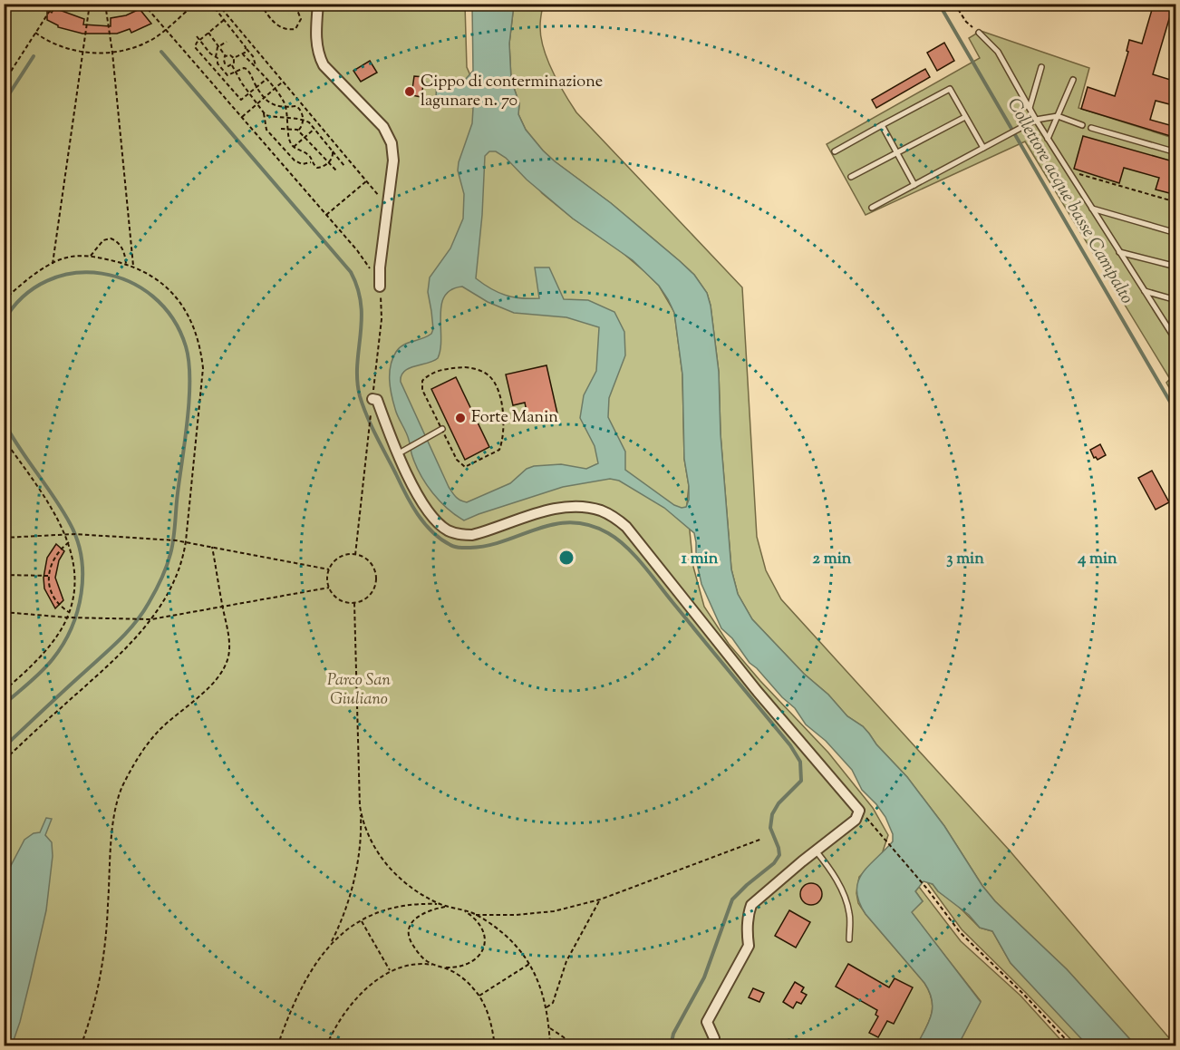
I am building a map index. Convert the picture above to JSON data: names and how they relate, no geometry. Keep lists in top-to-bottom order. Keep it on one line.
{"water":["Collettore acque basse Campalto"],"parks":["Parco San Giuliano"],"places":["Cippo di conterminazione lagunare n. 70","Forte Manin"],"rings":["1 min","2 min","3 min","4 min"]}
